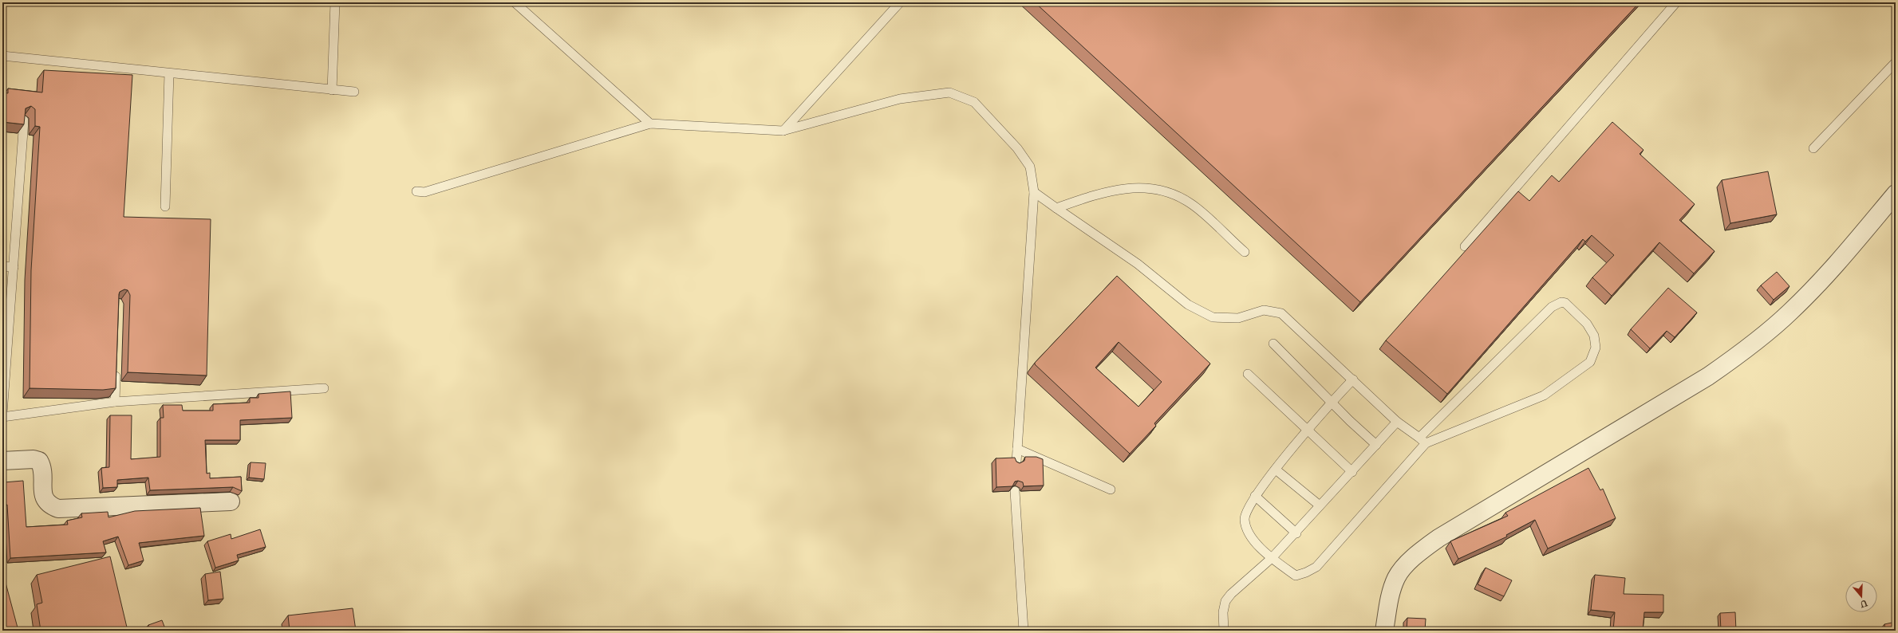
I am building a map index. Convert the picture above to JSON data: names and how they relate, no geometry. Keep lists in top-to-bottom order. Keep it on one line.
{"north":"bottom"}
